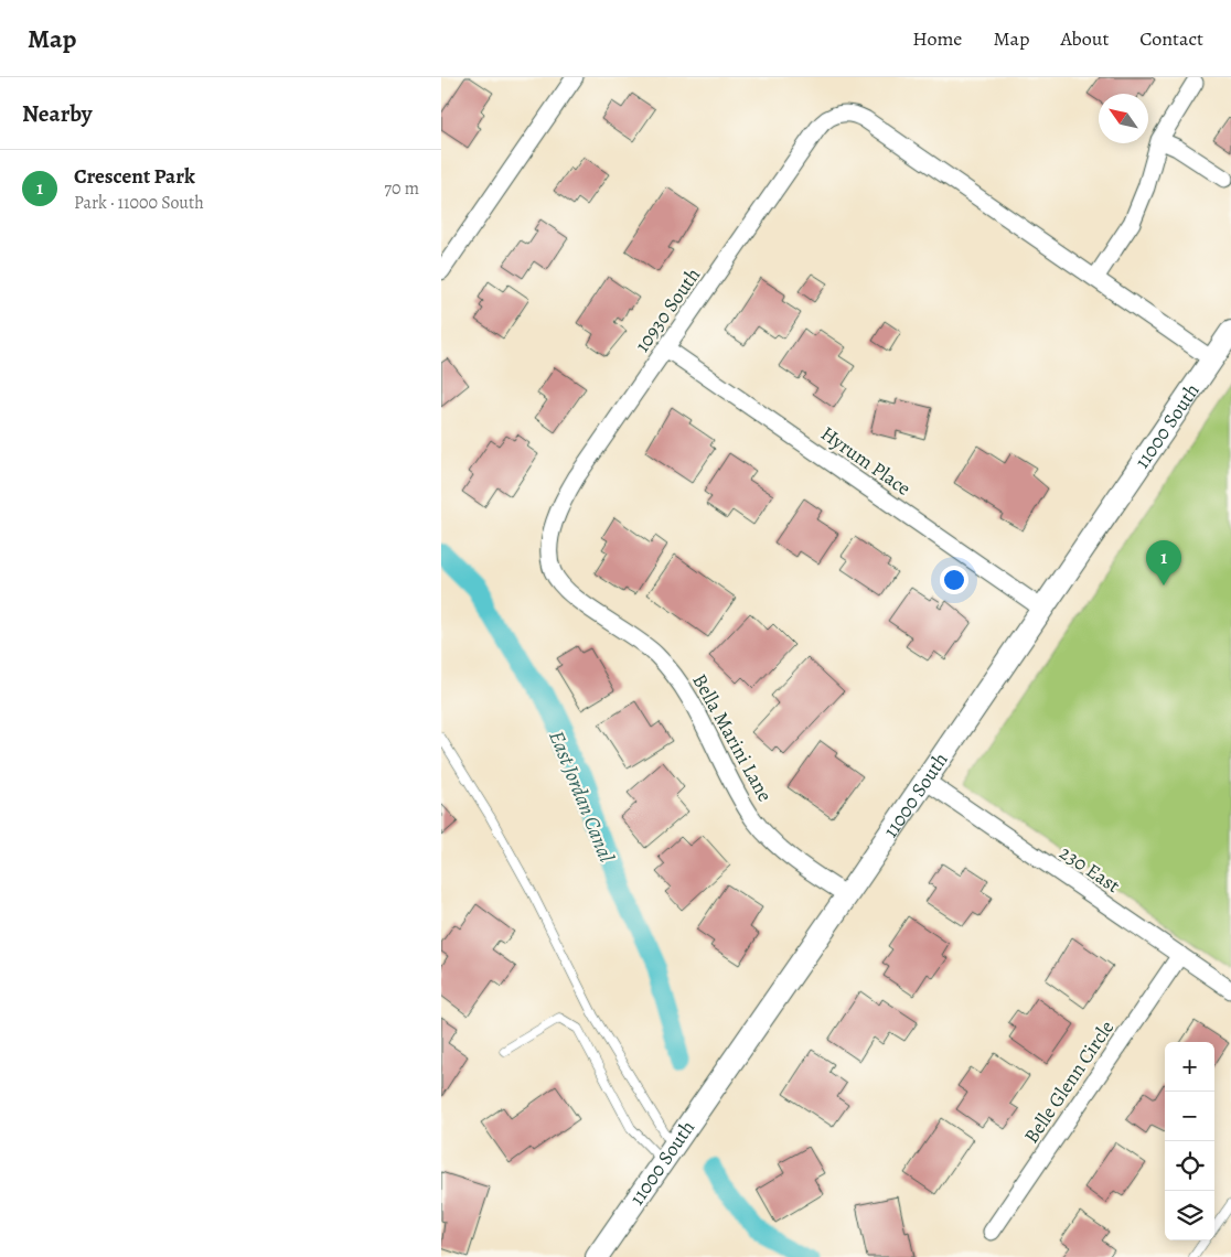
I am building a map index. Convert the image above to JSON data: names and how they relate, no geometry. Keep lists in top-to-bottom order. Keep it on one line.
{"streets":{"street":["10930 South","11000 South","Hyrum Place","Bella Marini Lane","230 East","Belle Glenn Circle"]},"crossings":[["10930 South","Hyrum Place"],["10930 South","Bella Marini Lane"],["11000 South","Hyrum Place"],["11000 South","Bella Marini Lane"],["11000 South","230 East"],["230 East","Belle Glenn Circle"]],"water":["East Jordan Canal"],"north":"top left","page":{"header":"Map","nav":["Home","Map","About","Contact"],"heading":"Nearby","list":[{"mark":"1","name":"Crescent Park","note":"Park · 11000 South","value":"70 m"}],"pins":"1","map_buttons":["+","−"]}}
